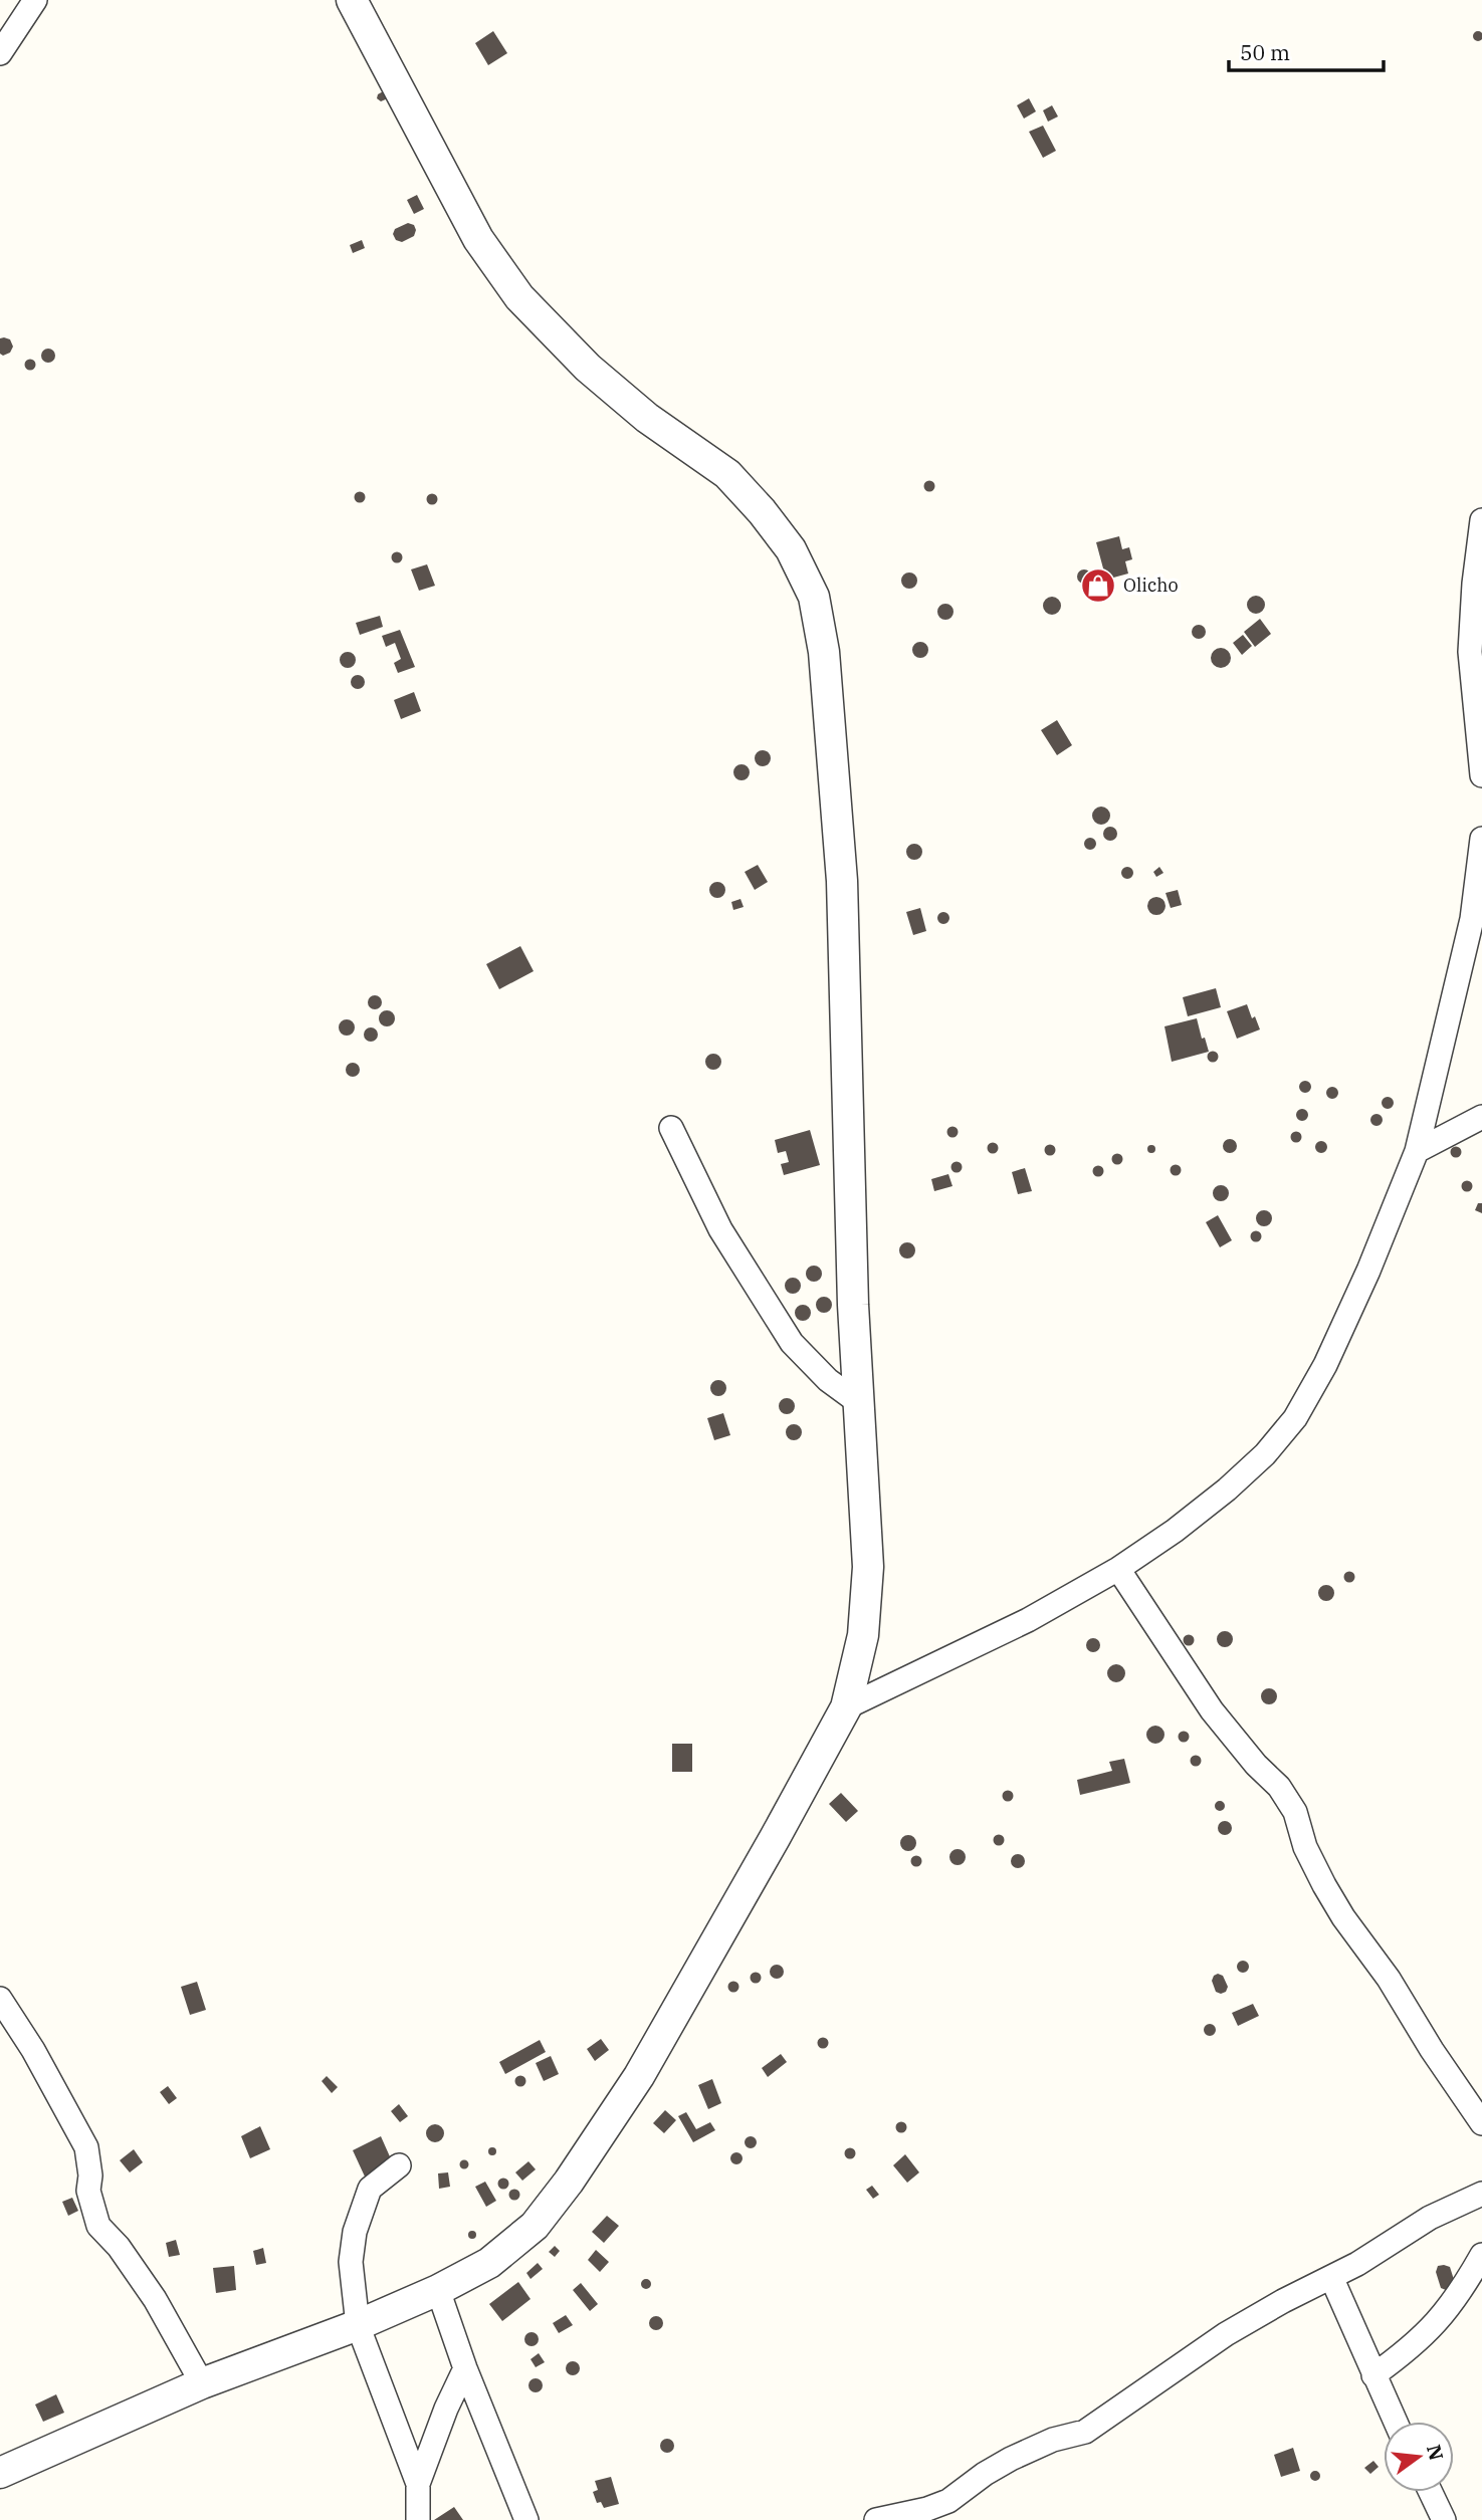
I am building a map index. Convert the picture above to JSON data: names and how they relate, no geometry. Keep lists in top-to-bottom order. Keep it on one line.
{"places":{"shop":["Olicho"]},"scale_bar":"50 m","north":"right"}
